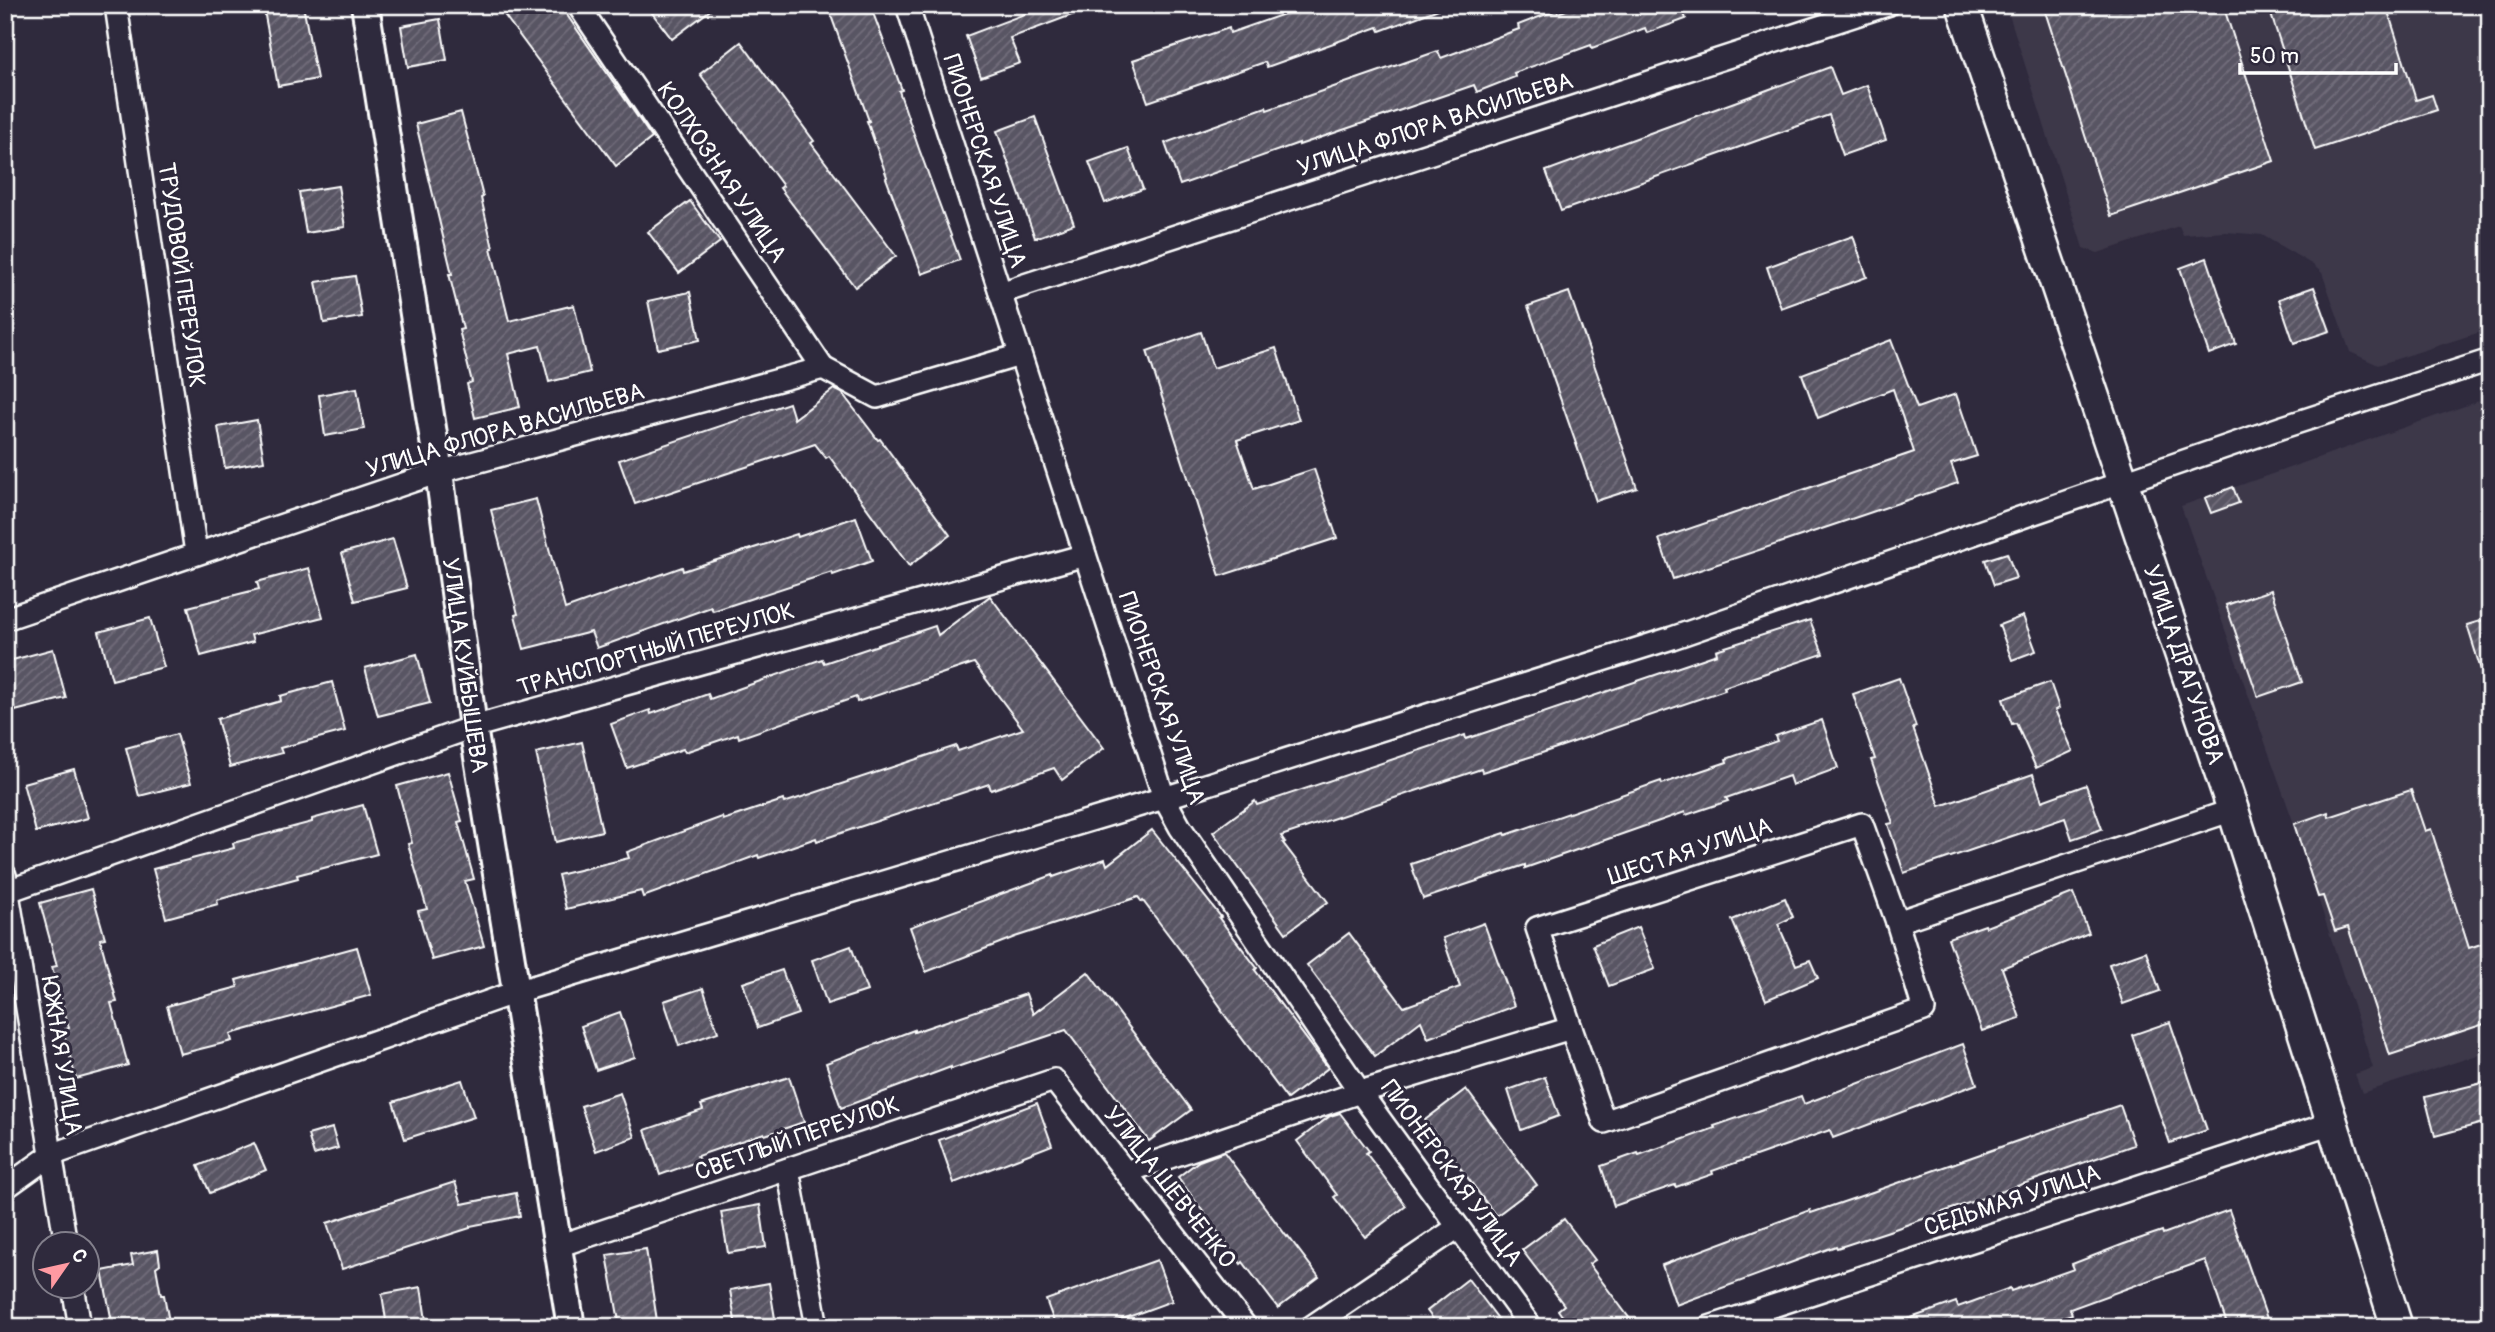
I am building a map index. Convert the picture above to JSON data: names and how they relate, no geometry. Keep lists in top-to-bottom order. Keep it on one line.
{"streets":{"main road":["УЛИЦА ДРАГУНОВА"],"street":["УЛИЦА ФЛОРА ВАСИЛЬЕВА","ПИОНЕРСКАЯ УЛИЦА","КОЛХОЗНАЯ УЛИЦА","ТРУДОВОЙ ПЕРЕУЛОК","ТРАНСПОРТНЫЙ ПЕРЕУЛОК","УЛИЦА КУЙБЫШЕВА","ШЕСТАЯ УЛИЦА","ЮЖНАЯ УЛИЦА","СВЕТЛЫЙ ПЕРЕУЛОК","УЛИЦА ШЕВЧЕНКО","СЕДЬМАЯ УЛИЦА"]},"crossings":[["УЛИЦА ФЛОРА ВАСИЛЬЕВА","ПИОНЕРСКАЯ УЛИЦА"],["УЛИЦА ФЛОРА ВАСИЛЬЕВА","КОЛХОЗНАЯ УЛИЦА"],["УЛИЦА ФЛОРА ВАСИЛЬЕВА","ТРУДОВОЙ ПЕРЕУЛОК"],["УЛИЦА ФЛОРА ВАСИЛЬЕВА","УЛИЦА КУЙБЫШЕВА"],["ПИОНЕРСКАЯ УЛИЦА","ТРАНСПОРТНЫЙ ПЕРЕУЛОК"],["ТРАНСПОРТНЫЙ ПЕРЕУЛОК","УЛИЦА КУЙБЫШЕВА"],["ТРАНСПОРТНЫЙ ПЕРЕУЛОК","ЮЖНАЯ УЛИЦА"],["УЛИЦА ДРАГУНОВА","СЕДЬМАЯ УЛИЦА"],["УЛИЦА КУЙБЫШЕВА","СВЕТЛЫЙ ПЕРЕУЛОК"],["СВЕТЛЫЙ ПЕРЕУЛОК","УЛИЦА ШЕВЧЕНКО"]],"scale_bar":"50 m","north":"top right"}
